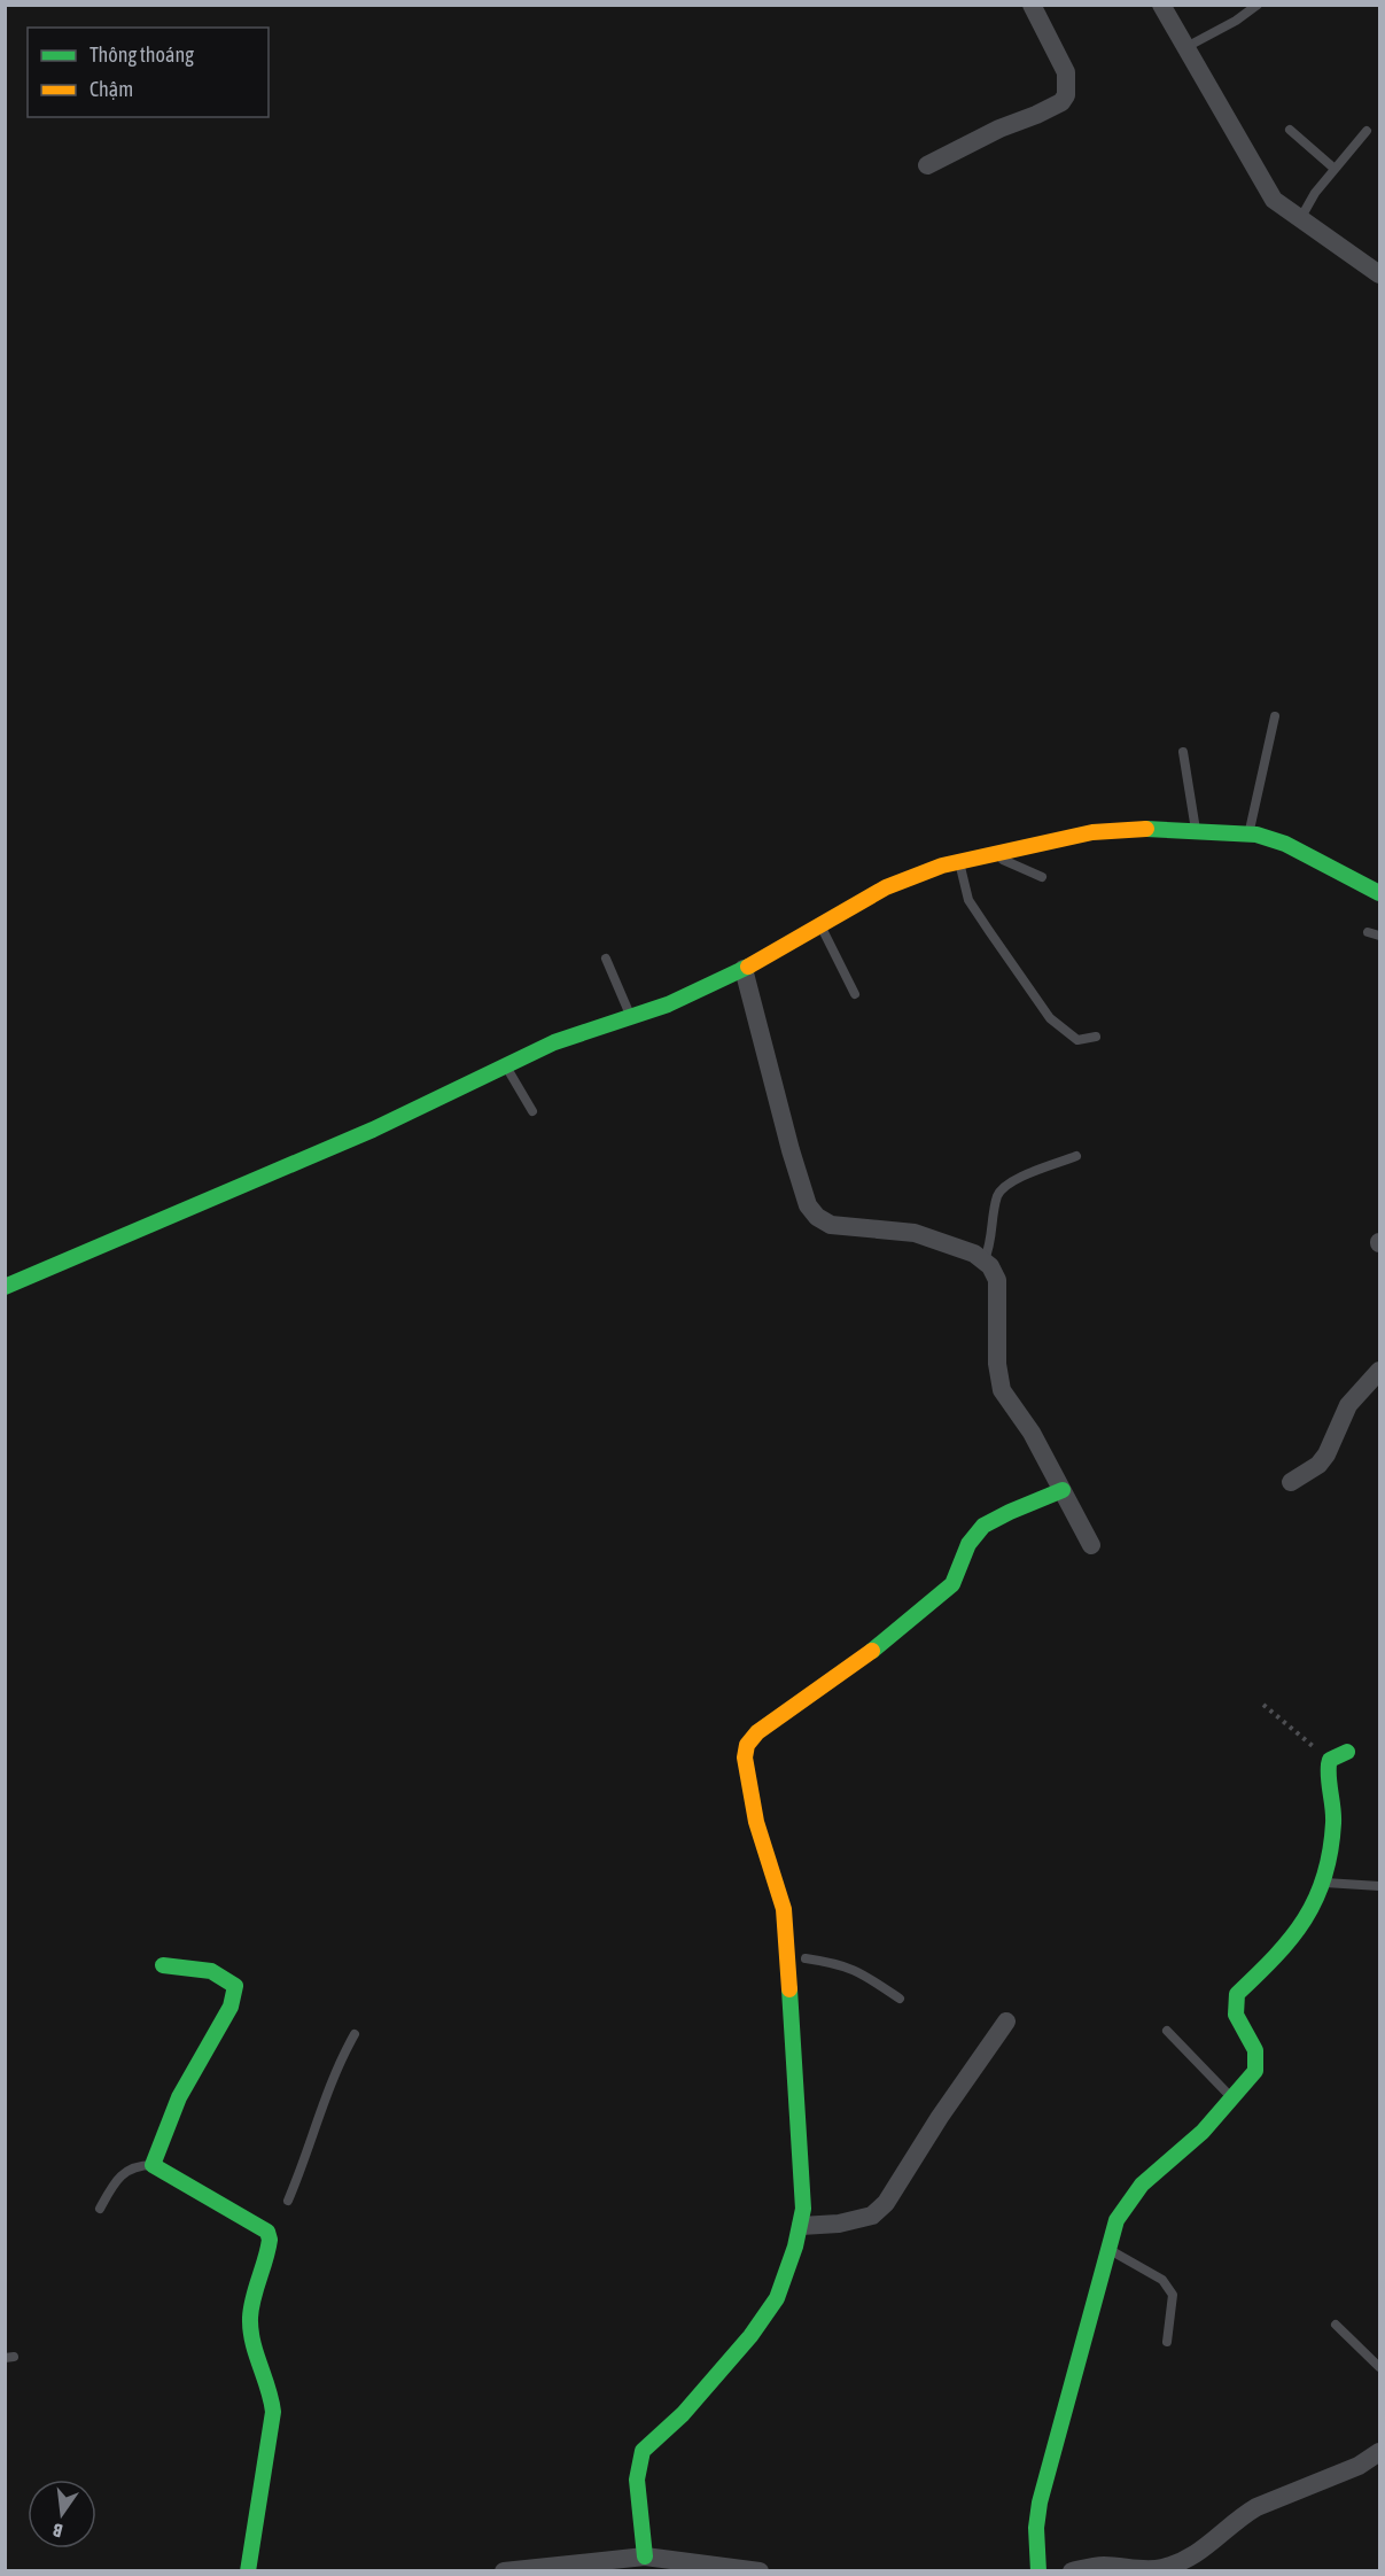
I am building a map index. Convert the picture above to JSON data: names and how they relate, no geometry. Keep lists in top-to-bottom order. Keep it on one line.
{"legend":["Thông thoáng","Chậm"],"north":"bottom"}
